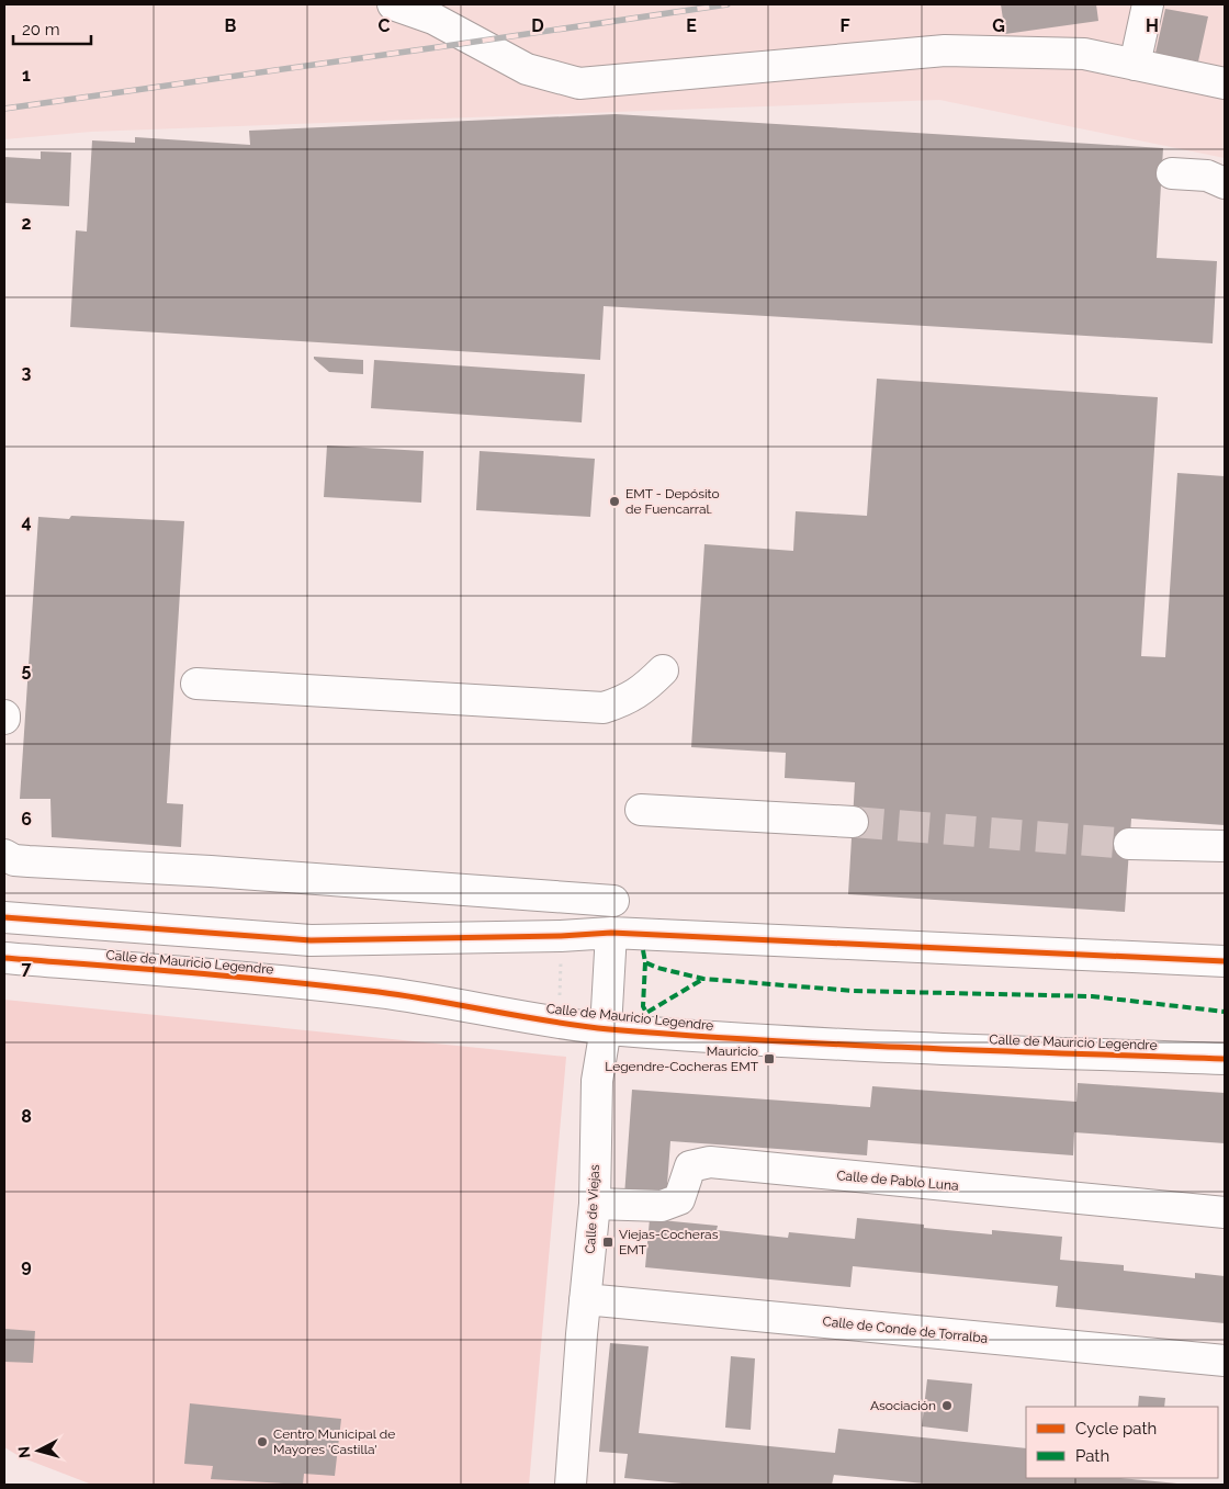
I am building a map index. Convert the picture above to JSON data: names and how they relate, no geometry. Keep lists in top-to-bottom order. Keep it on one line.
{"streets":{"street":["Calle de Mauricio Legendre","Calle de Pablo Luna","Calle de Viejas","Calle de Conde de Torralba"]},"crossings":[["Calle de Mauricio Legendre","Calle de Viejas"],["Calle de Pablo Luna","Calle de Viejas"],["Calle de Viejas","Calle de Conde de Torralba"]],"places":{"other":["EMT - Depósito de Fuencarral.","Asociación","Centro Municipal de Mayores 'Castilla'"],"transit":["Mauricio Legendre-Cocheras EMT","Viejas-Cocheras EMT"]},"legend":["Cycle path","Path"],"scale_bar":"20 m","north":"left","grid":{"columns":["B","C","D","E","F","G","H"],"rows":["1","2","3","4","5","6","7","8","9"]}}
